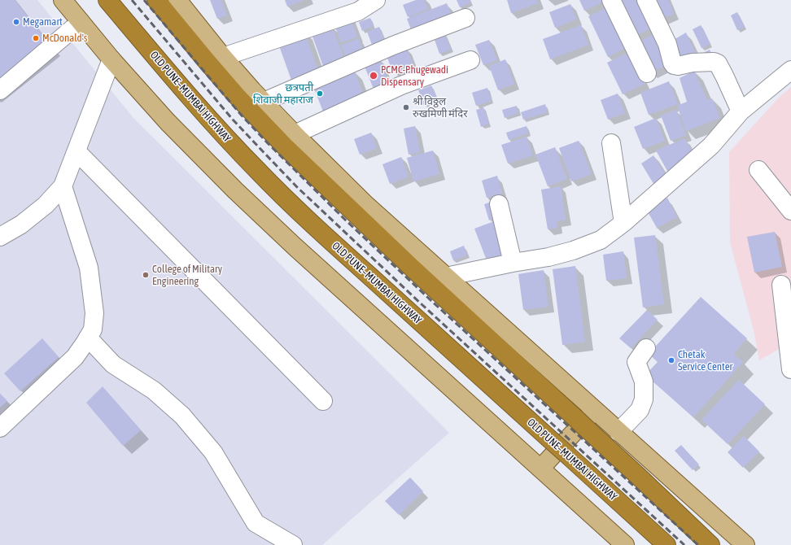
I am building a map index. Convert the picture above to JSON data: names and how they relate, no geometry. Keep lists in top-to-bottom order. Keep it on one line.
{"streets":{"highway":["OLD PUNE–MUMBAI HIGHWAY"]},"places":["Megamart","McDonald's","PCMC-Phugewadi Dispensary","छत्रपती शिवाजी महाराज","श्री विठ्ठल रुखमिणी मंदिर","College of Military Engineering","Chetak Service Center"]}
